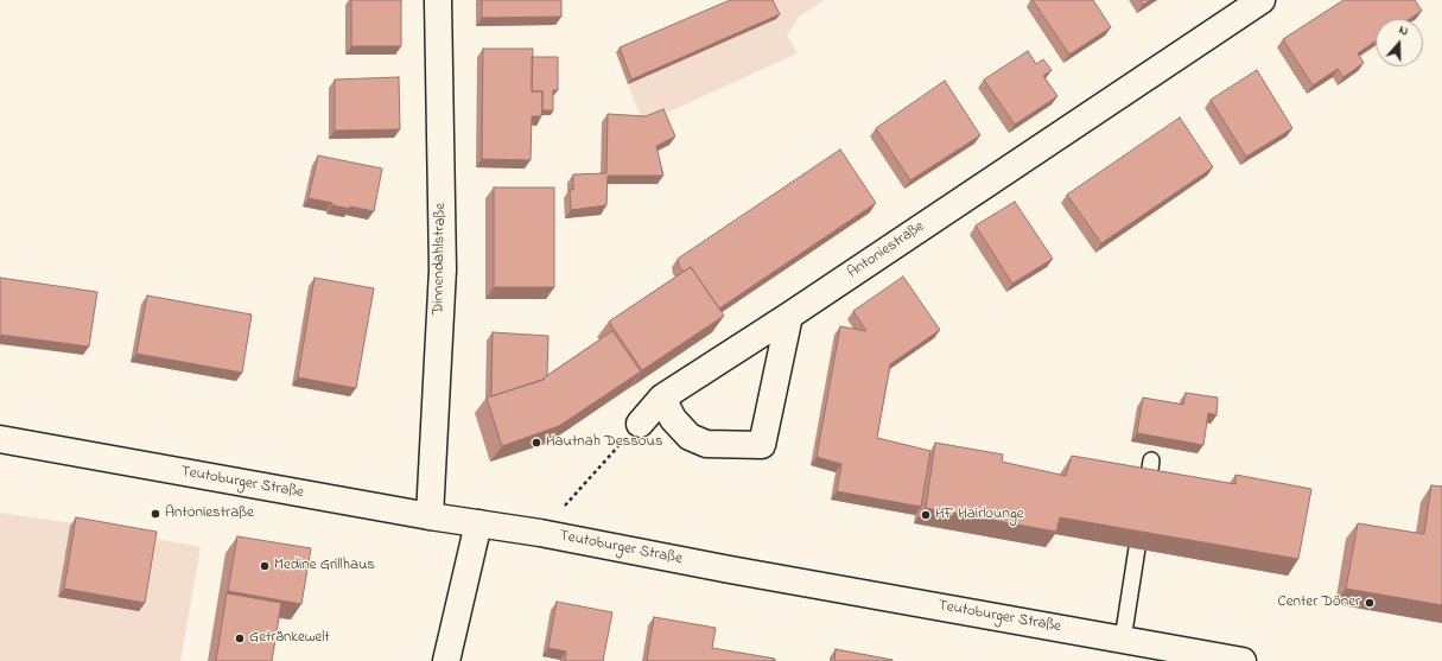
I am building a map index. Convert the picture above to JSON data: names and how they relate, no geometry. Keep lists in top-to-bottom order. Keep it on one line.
{"streets":{"street":["Antoniestraße","Dinnendahlstraße","Teutoburger Straße"]},"crossings":[["Dinnendahlstraße","Teutoburger Straße"]],"places":["Hautnah Dessous","Antoniestraße","HF Hairlounge","Medine Grillhaus","Center Döner","Getränkewelt"],"north":"top"}
